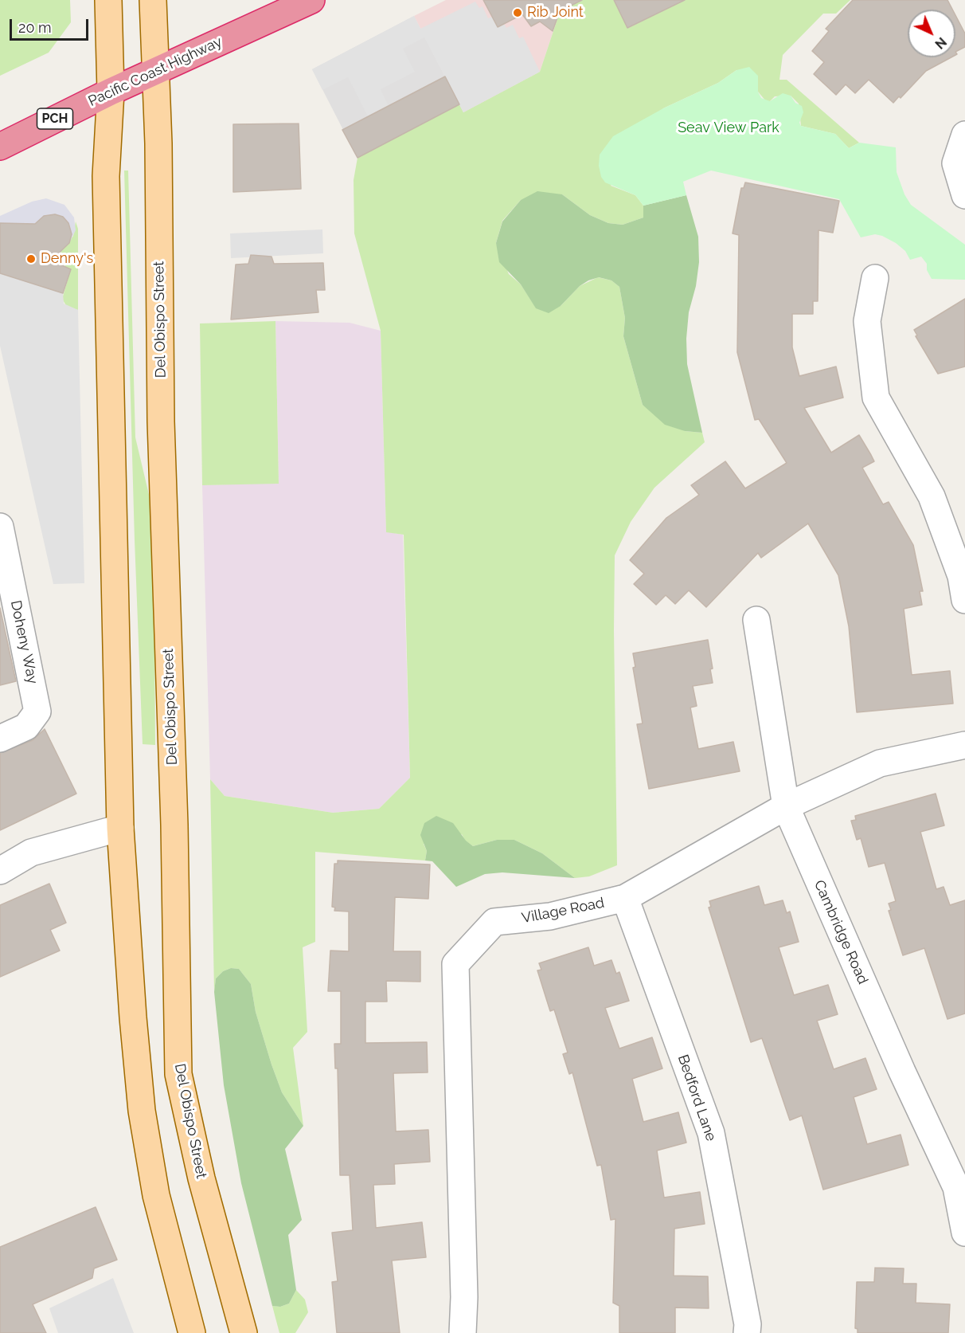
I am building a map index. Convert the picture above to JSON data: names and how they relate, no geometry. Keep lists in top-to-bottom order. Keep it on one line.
{"streets":{"highway":["Pacific Coast Highway","PCH"],"main road":["Del Obispo Street"],"street":["Doheny Way","Village Road","Cambridge Road","Bedford Lane"]},"crossings":[["Pacific Coast Highway","Del Obispo Street"],["Village Road","Cambridge Road"],["Village Road","Bedford Lane"]],"parks":["Seav View Park"],"places":["Rib Joint","Denny's"],"scale_bar":"20 m","north":"bottom right"}
